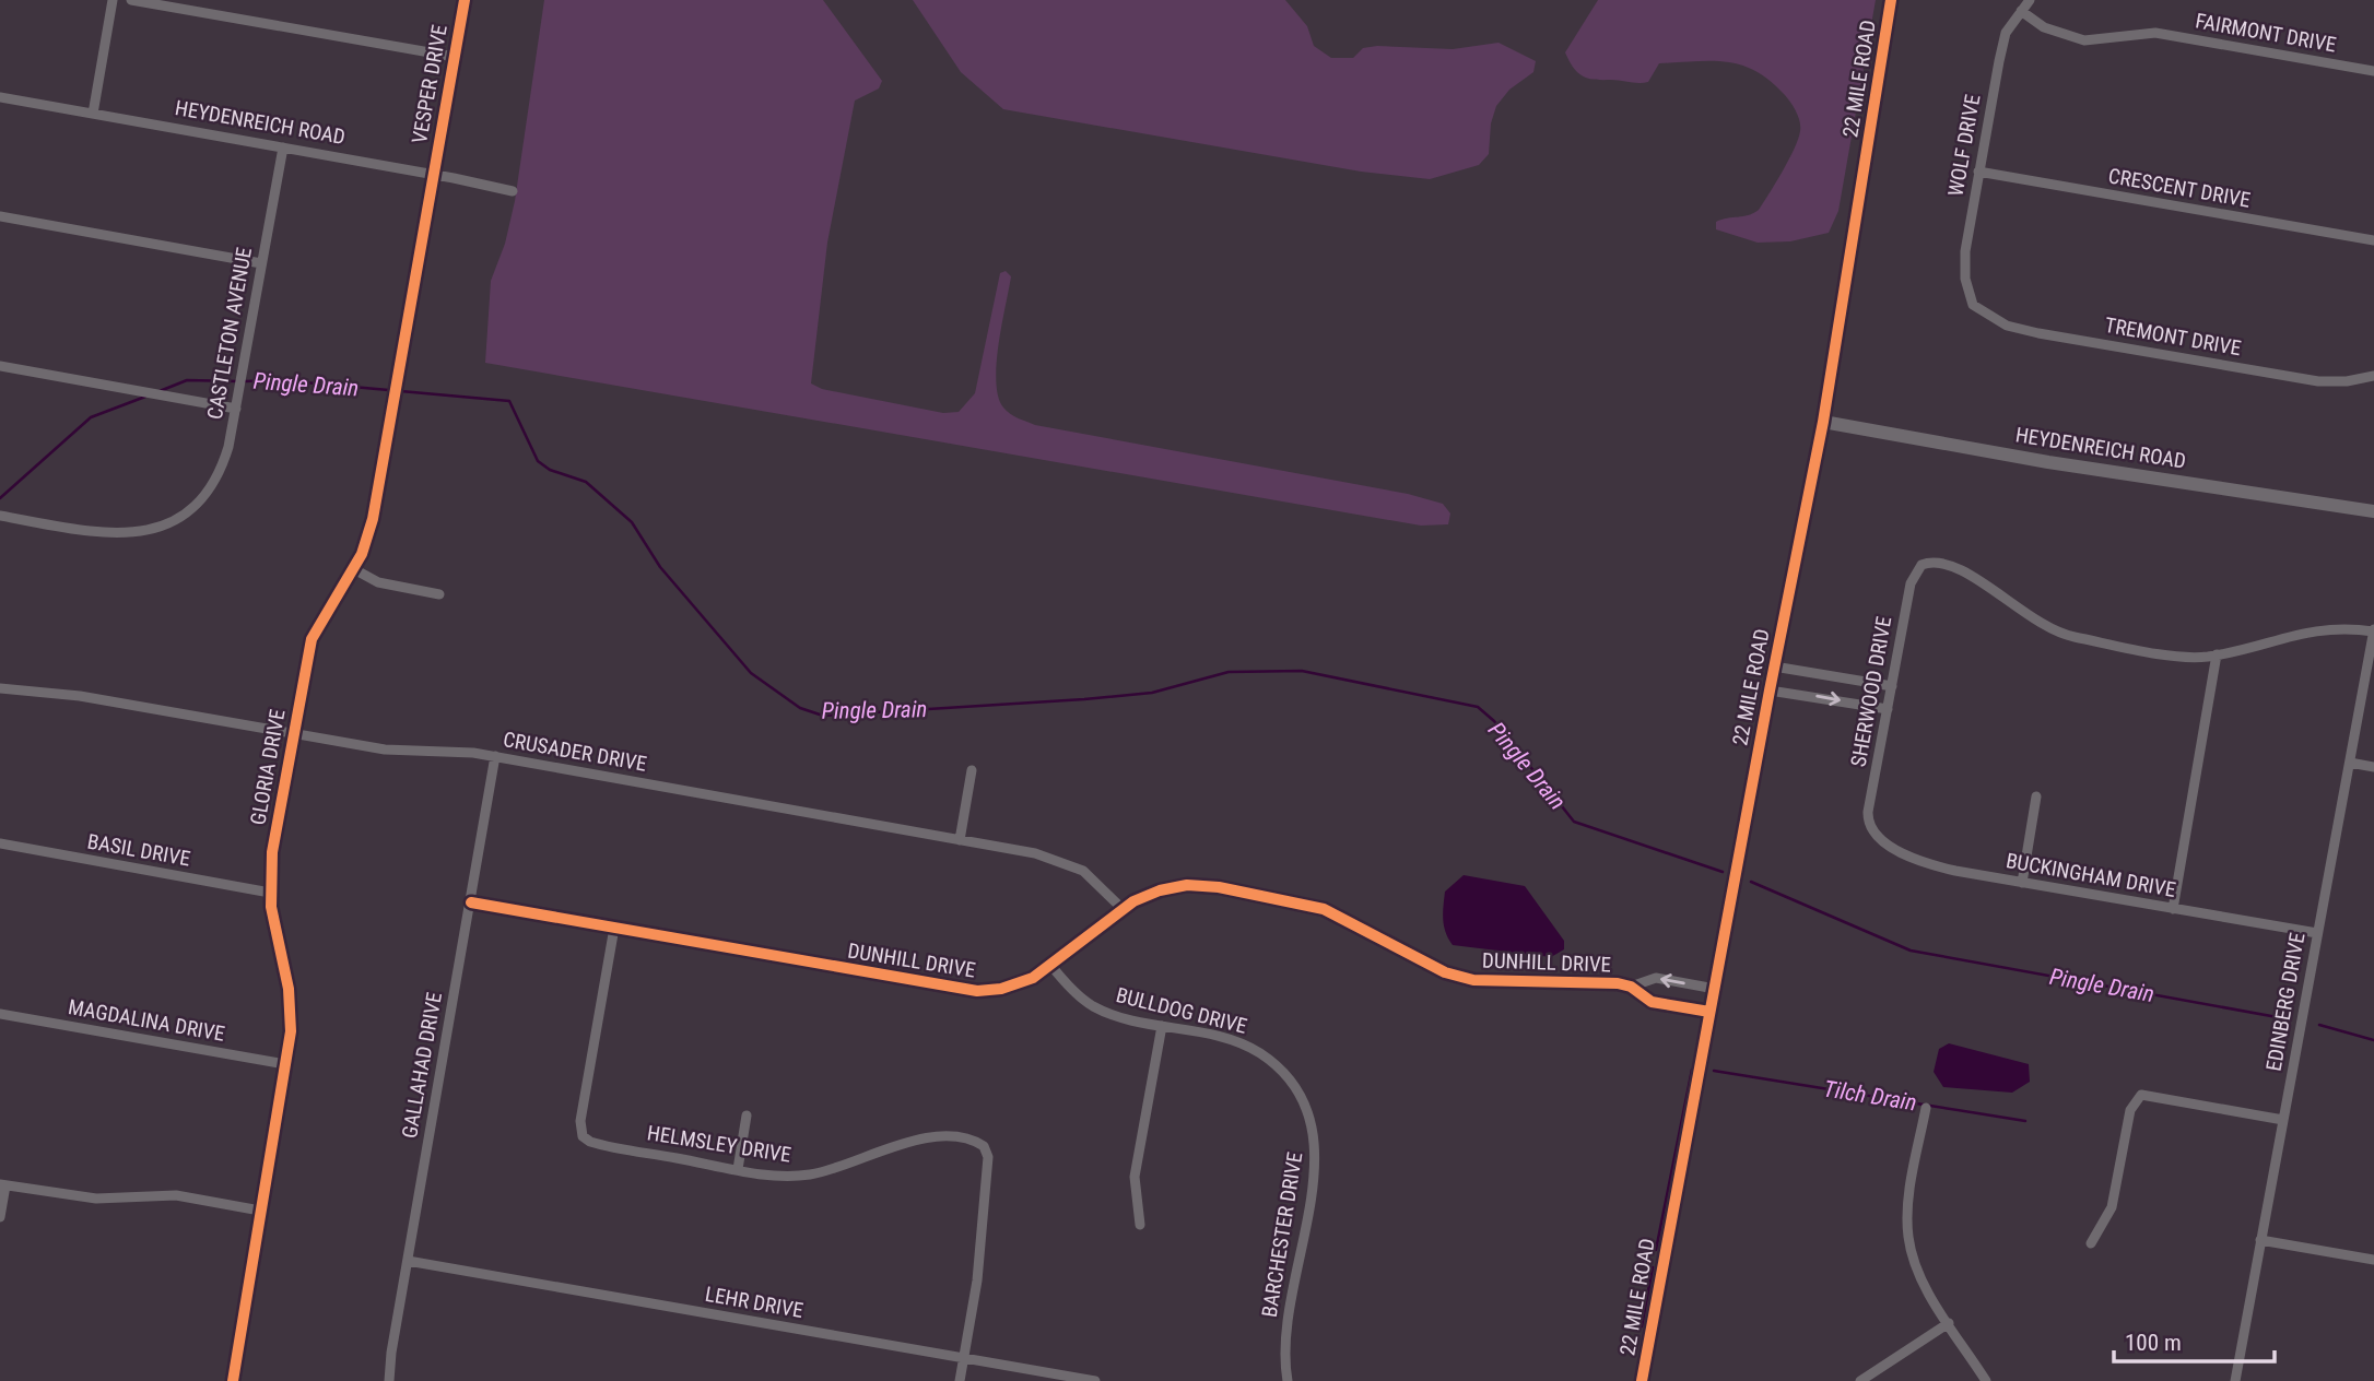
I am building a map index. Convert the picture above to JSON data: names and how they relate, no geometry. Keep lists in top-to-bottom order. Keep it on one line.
{"streets":{"street":["FAIRMONT DRIVE","22 MILE ROAD","VESPER DRIVE","HEYDENREICH ROAD","WOLF DRIVE","CRESCENT DRIVE","CASTLETON AVENUE","TREMONT DRIVE","SHERWOOD DRIVE","CRUSADER DRIVE","GLORIA DRIVE","BASIL DRIVE","BUCKINGHAM DRIVE","DUNHILL DRIVE","EDINBERG DRIVE","BULLDOG DRIVE","MAGDALINA DRIVE","GALLAHAD DRIVE","HELMSLEY DRIVE","BARCHESTER DRIVE","LEHR DRIVE"]},"crossings":[["FAIRMONT DRIVE","WOLF DRIVE"],["22 MILE ROAD","HEYDENREICH ROAD"],["22 MILE ROAD","DUNHILL DRIVE"],["VESPER DRIVE","HEYDENREICH ROAD"],["VESPER DRIVE","GLORIA DRIVE"],["HEYDENREICH ROAD","CASTLETON AVENUE"],["HEYDENREICH ROAD","GLORIA DRIVE"],["WOLF DRIVE","CRESCENT DRIVE"],["WOLF DRIVE","TREMONT DRIVE"],["SHERWOOD DRIVE","BUCKINGHAM DRIVE"],["CRUSADER DRIVE","GLORIA DRIVE"],["CRUSADER DRIVE","DUNHILL DRIVE"],["CRUSADER DRIVE","GALLAHAD DRIVE"],["GLORIA DRIVE","BASIL DRIVE"],["GLORIA DRIVE","MAGDALINA DRIVE"],["BUCKINGHAM DRIVE","EDINBERG DRIVE"],["DUNHILL DRIVE","BULLDOG DRIVE"],["DUNHILL DRIVE","GALLAHAD DRIVE"],["DUNHILL DRIVE","HELMSLEY DRIVE"],["BULLDOG DRIVE","BARCHESTER DRIVE"],["GALLAHAD DRIVE","LEHR DRIVE"],["HELMSLEY DRIVE","LEHR DRIVE"]],"water":["Pingle Drain","Tilch Drain"],"scale_bar":"100 m"}
